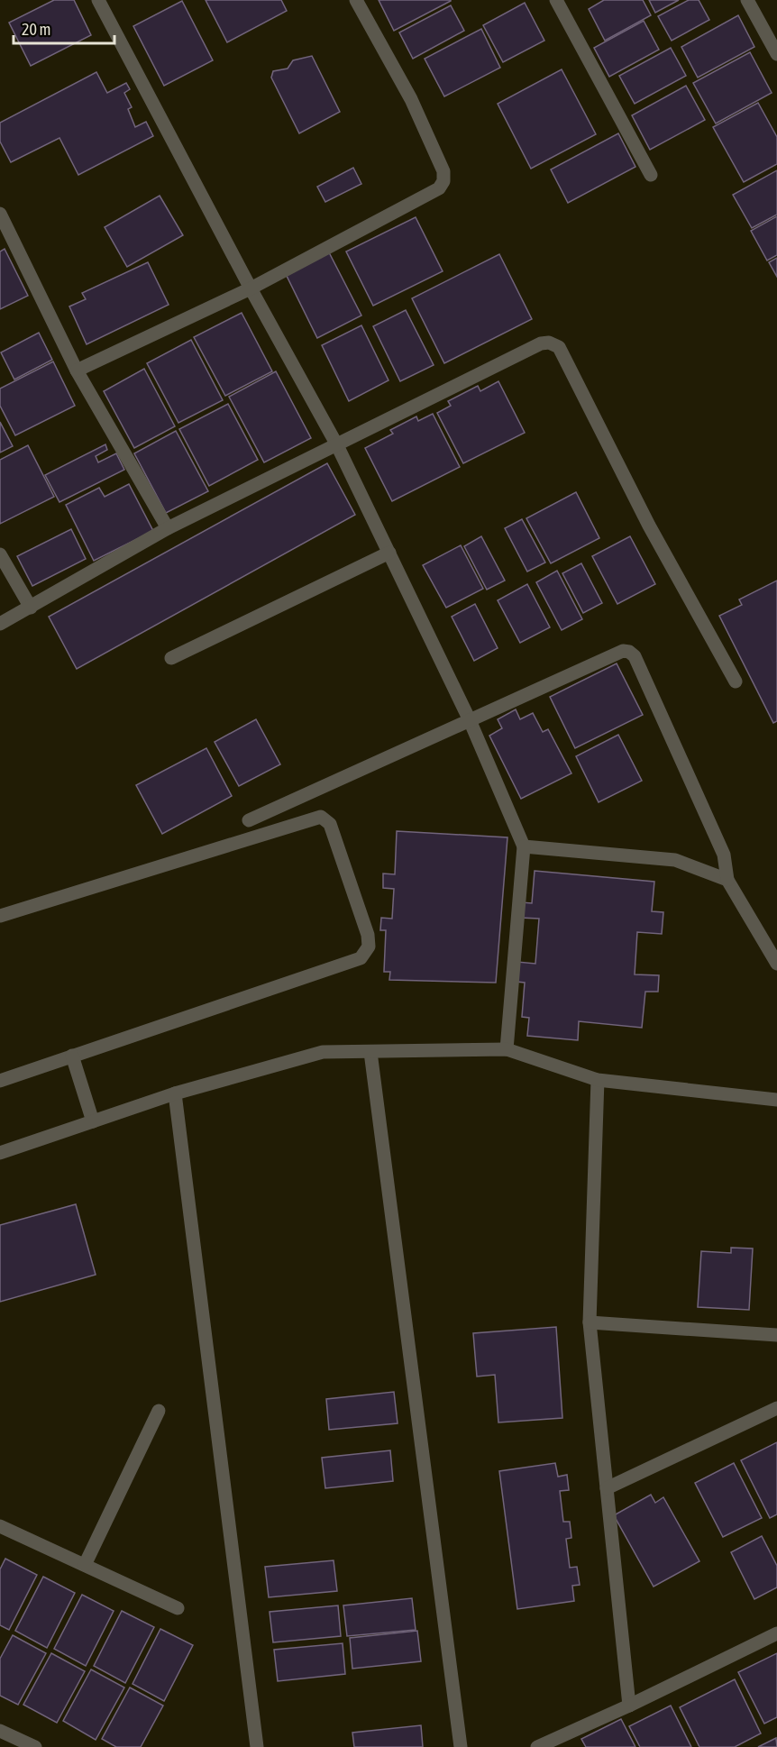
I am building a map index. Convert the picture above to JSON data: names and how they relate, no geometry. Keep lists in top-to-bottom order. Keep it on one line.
{"scale_bar":"20 m"}
